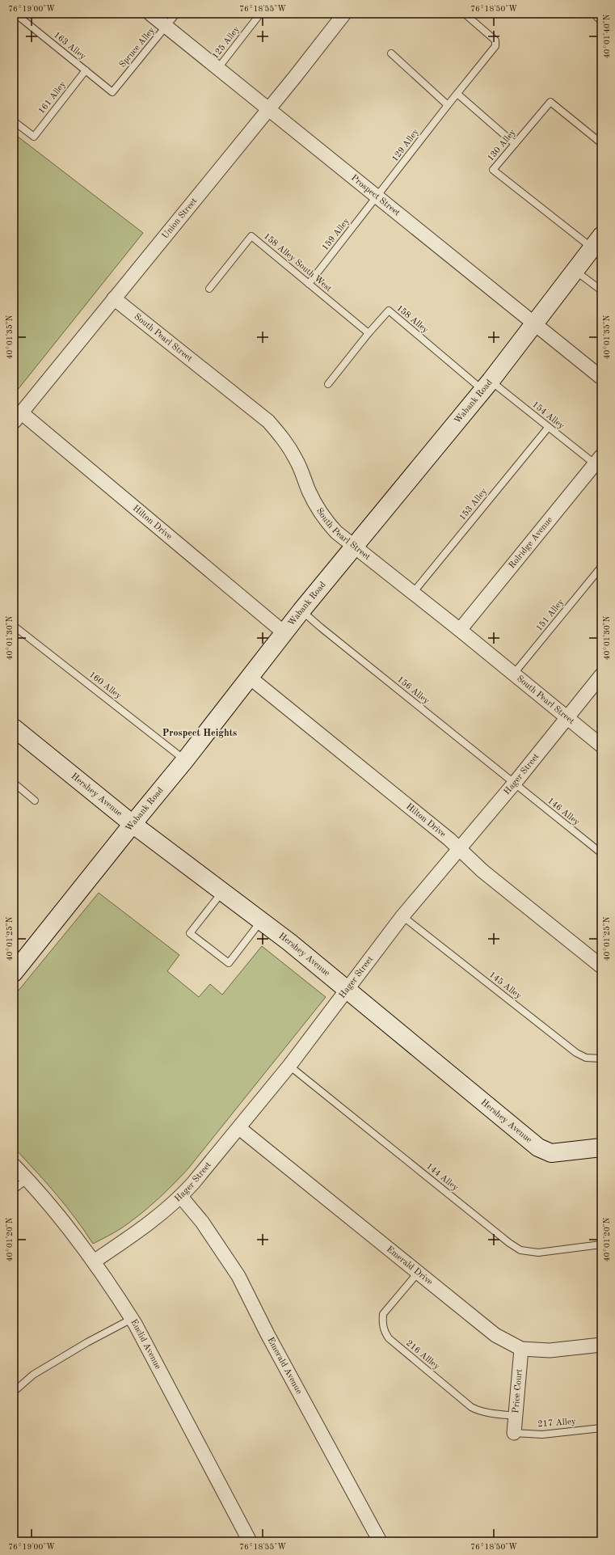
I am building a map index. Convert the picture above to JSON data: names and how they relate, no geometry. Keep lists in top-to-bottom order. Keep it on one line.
{"streets":{"street":["Prospect Street","Union Street","South Pearl Street","Wabank Road","Hilton Drive","Rolridge Avenue","Hager Street","Hershey Avenue","Emerald Drive","Euclid Avenue","Emerald Avenue","Price Court"],"lane":["125 Alley","163 Alley","Spruce Alley","161 Alley","129 Alley","130 Alley","159 Alley","158 Alley South West","158 Alley","154 Alley","153 Alley","151 Alley","160 Alley","156 Alley","146 Alley","145 Alley","144 Alley","216 Allley","217 Alley"]},"crossings":[["125 Alley","Prospect Street"],["163 Alley","Spruce Alley"],["163 Alley","161 Alley"],["Spruce Alley","Prospect Street"],["129 Alley","Prospect Street"],["129 Alley","159 Alley"],["130 Alley","Wabank Road"],["Prospect Street","Union Street"],["Prospect Street","159 Alley"],["Prospect Street","Wabank Road"],["Union Street","South Pearl Street"],["Union Street","Hilton Drive"],["159 Alley","158 Alley South West"],["158 Alley South West","158 Alley"],["158 Alley","Wabank Road"],["158 Alley","154 Alley"],["South Pearl Street","Wabank Road"],["South Pearl Street","153 Alley"],["South Pearl Street","Rolridge Avenue"],["South Pearl Street","151 Alley"],["South Pearl Street","Hager Street"],["Wabank Road","154 Alley"],["Wabank Road","Hilton Drive"],["Wabank Road","160 Alley"],["Wabank Road","156 Alley"],["Wabank Road","Hershey Avenue"],["154 Alley","153 Alley"],["154 Alley","Rolridge Avenue"],["Hilton Drive","Hager Street"],["156 Alley","Hager Street"],["156 Alley","146 Alley"],["Hager Street","Hershey Avenue"],["Hager Street","146 Alley"],["Hager Street","145 Alley"],["Hager Street","144 Alley"],["Hager Street","Emerald Drive"],["Hager Street","Euclid Avenue"],["Hager Street","Emerald Avenue"],["Emerald Drive","216 Allley"],["Emerald Drive","Price Court"],["216 Allley","Price Court"],["Price Court","217 Alley"]],"districts":["Prospect Heights"],"coordinates":["76°19'00\"W","76°18'55\"W","76°18'50\"W","40°01'40\"N","40°01'35\"N","40°01'30\"N","40°01'25\"N","40°01'20\"N"]}
